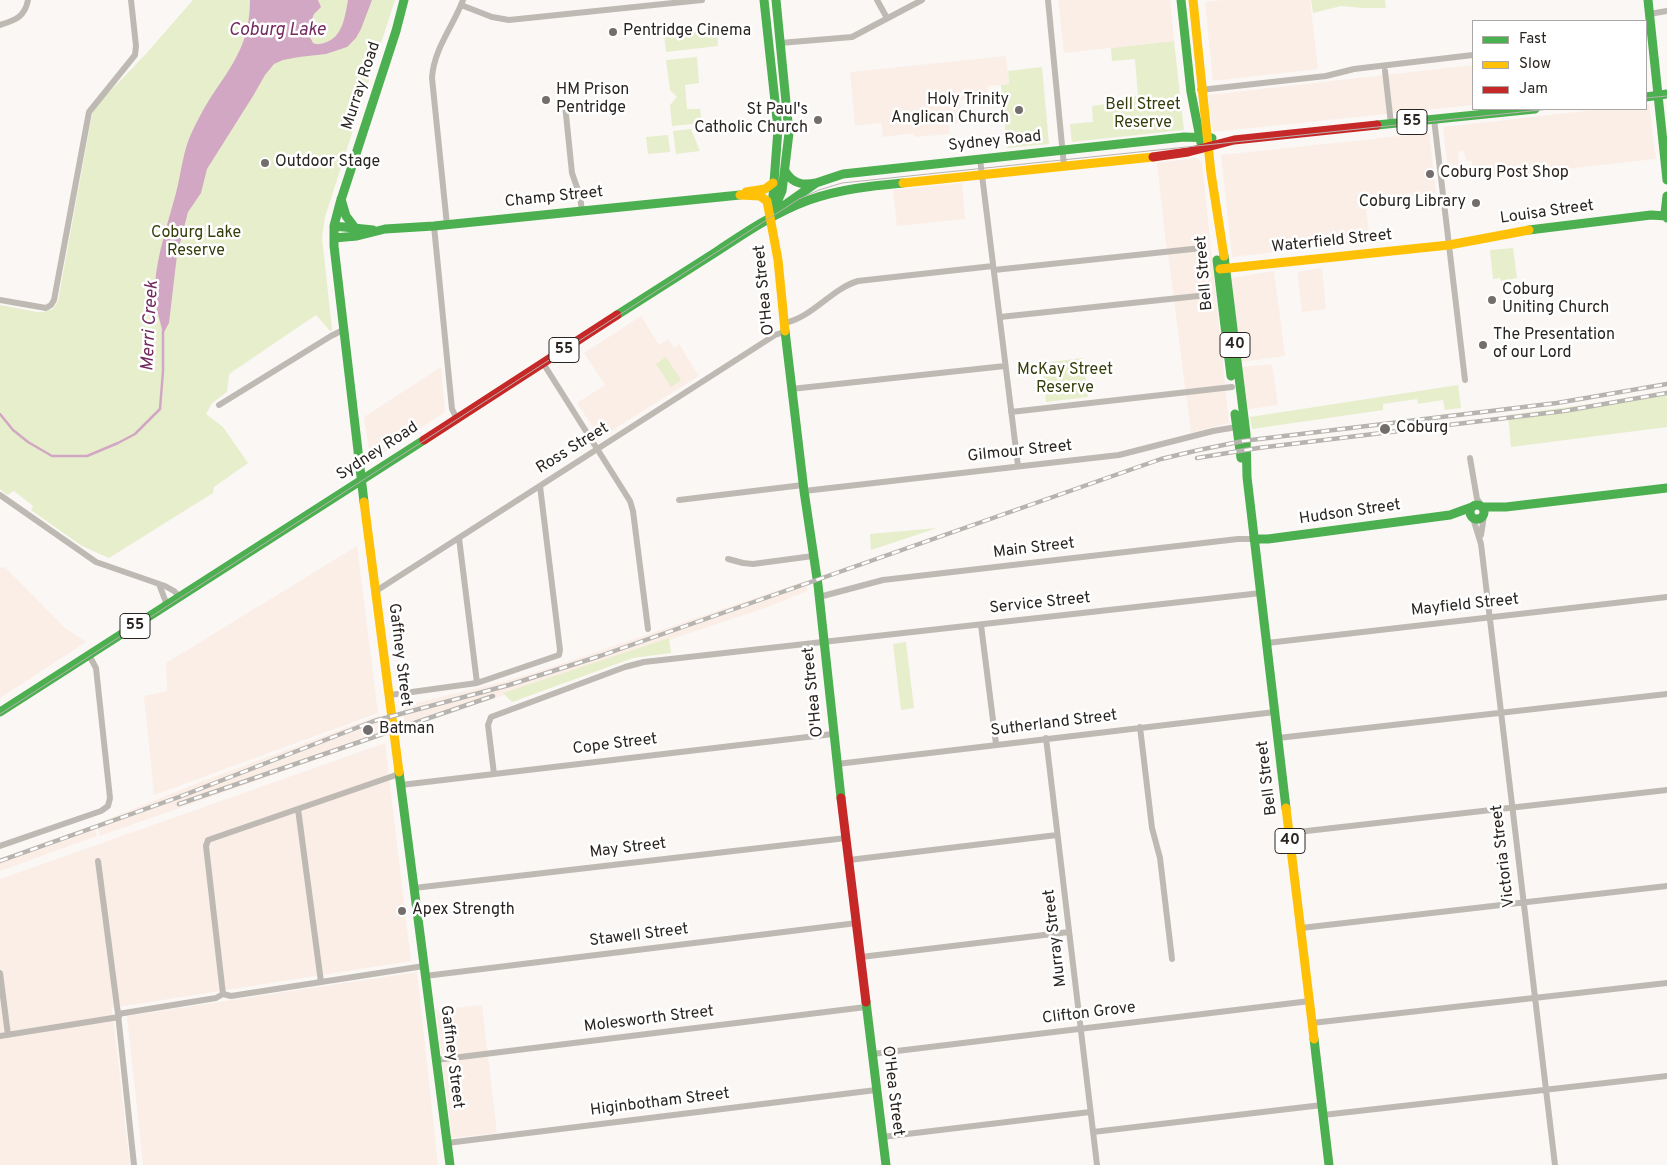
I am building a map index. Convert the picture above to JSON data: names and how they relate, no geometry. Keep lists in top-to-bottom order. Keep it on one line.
{"streets":{"main road":["Murray Road","55","Sydney Road","Champ Street","Louisa Street","Waterfield Street","Bell Street","O'Hea Street","40","Hudson Street","Gaffney Street"],"street":["Ross Street","Gilmour Street","Main Street","Service Street","Mayfield Street","Sutherland Street","Cope Street","May Street","Victoria Street","Stawell Street","Murray Street","Clifton Grove","Molesworth Street","Higinbotham Street"]},"crossings":[["Murray Road","Champ Street"],["Murray Road","Gaffney Street"],["Sydney Road","Champ Street"],["Sydney Road","Bell Street"],["Sydney Road","O'Hea Street"],["Sydney Road","Gaffney Street"],["Champ Street","O'Hea Street"],["Champ Street","Gaffney Street"],["Louisa Street","Waterfield Street"],["Waterfield Street","Bell Street"],["Bell Street","Gilmour Street"],["Bell Street","Hudson Street"],["Bell Street","Main Street"],["Bell Street","Service Street"],["Bell Street","Mayfield Street"],["Bell Street","Sutherland Street"],["Bell Street","Clifton Grove"],["O'Hea Street","Ross Street"],["O'Hea Street","Gilmour Street"],["O'Hea Street","Main Street"],["O'Hea Street","Service Street"],["O'Hea Street","Sutherland Street"],["O'Hea Street","Cope Street"],["O'Hea Street","May Street"],["O'Hea Street","Stawell Street"],["O'Hea Street","Clifton Grove"],["O'Hea Street","Molesworth Street"],["O'Hea Street","Higinbotham Street"],["Ross Street","Gaffney Street"],["Hudson Street","Main Street"],["Hudson Street","Victoria Street"],["Service Street","Cope Street"],["Mayfield Street","Victoria Street"],["Gaffney Street","Cope Street"],["Gaffney Street","May Street"],["Gaffney Street","Stawell Street"],["Gaffney Street","Molesworth Street"],["Gaffney Street","Higinbotham Street"],["Sutherland Street","Murray Street"],["Murray Street","Clifton Grove"]],"water":["Coburg Lake","Merri Creek"],"parks":["Bell Street Reserve","Coburg Lake Reserve","McKay Street Reserve"],"places":["Pentridge Cinema","HM Prison Pentridge","Holy Trinity Anglican Church","St Paul's Catholic Church","Outdoor Stage","Coburg Post Shop","Coburg Library","Coburg Uniting Church","The Presentation of our Lord","Coburg","Batman","Apex Strength"],"legend":["Fast","Slow","Jam"]}
